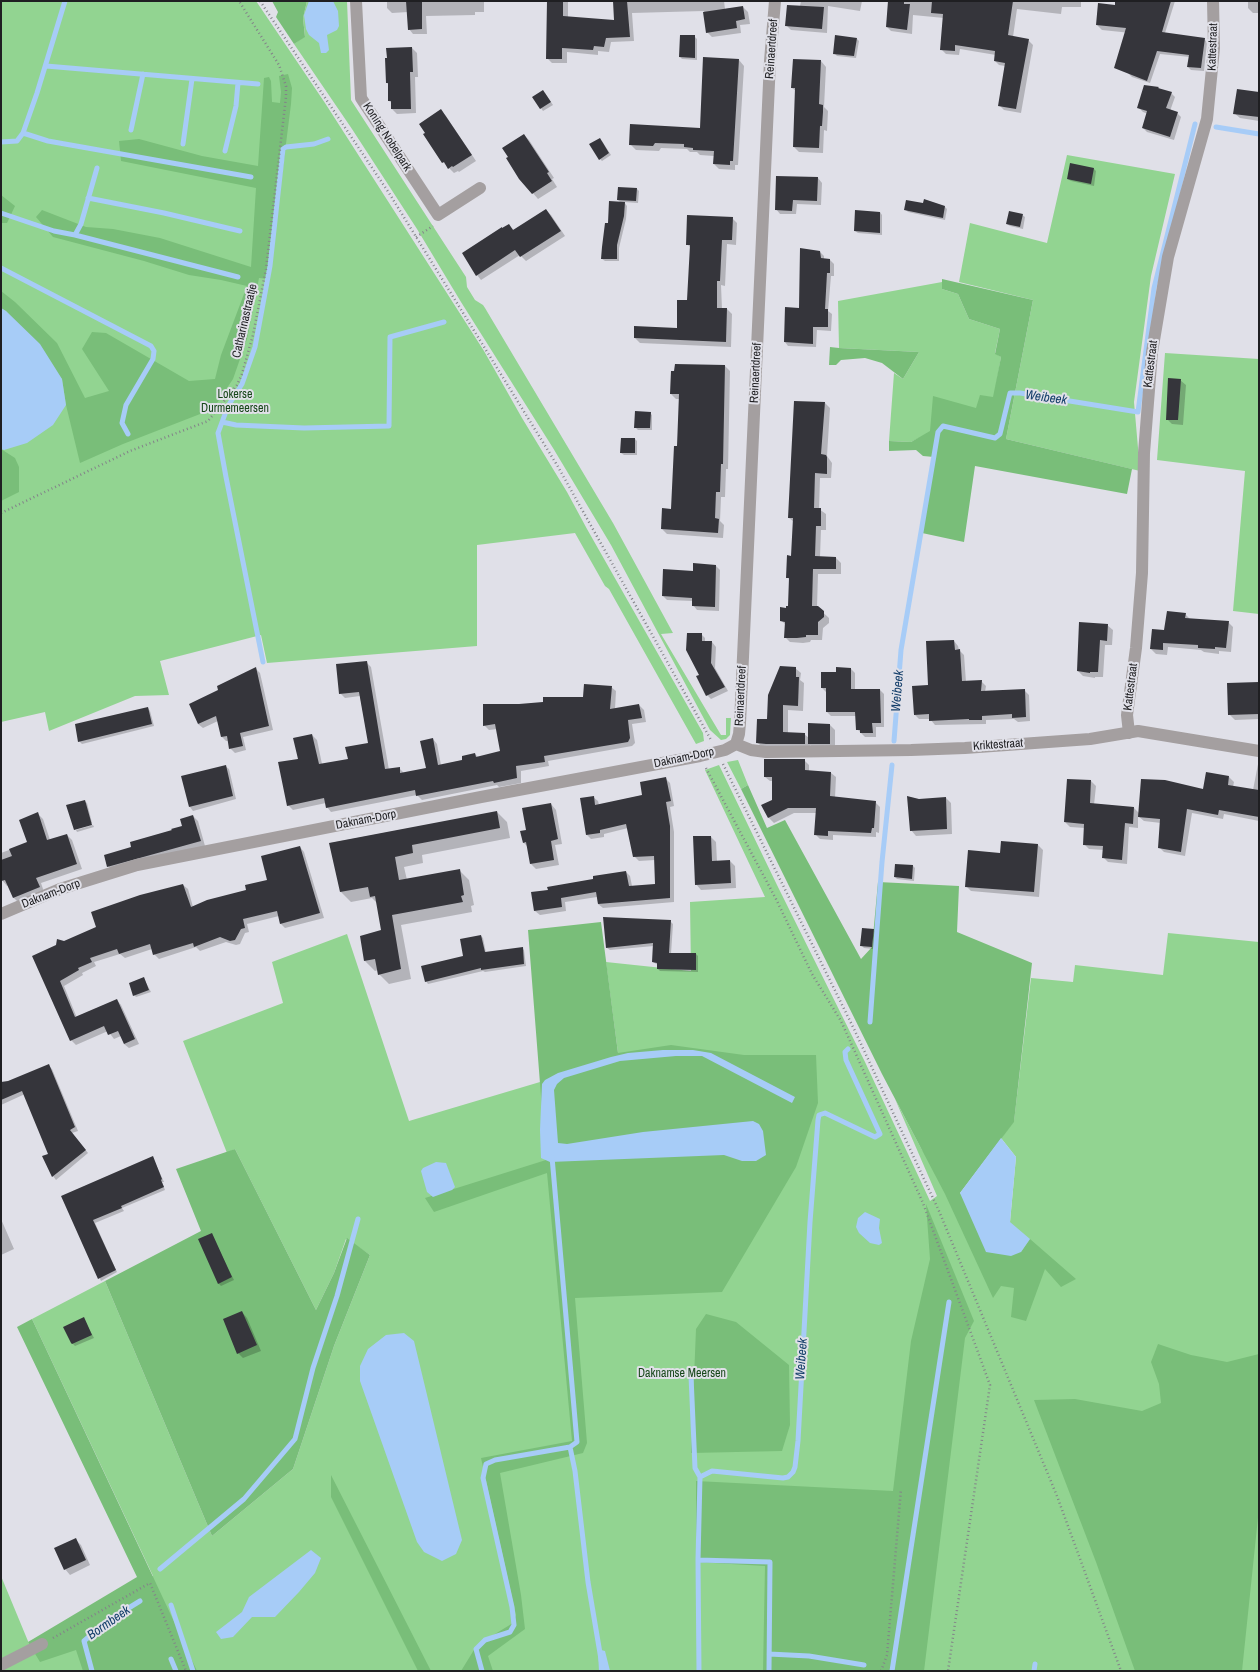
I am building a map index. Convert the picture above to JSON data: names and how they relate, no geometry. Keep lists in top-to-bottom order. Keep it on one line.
{"streets":{"street":["Kattestraat","Reinaertdreef","Koning Nobelpark","Kriktestraat","Daknam-Dorp"],"path":["Catharinastraatje"]},"crossings":[["Kattestraat","Kriktestraat"],["Reinaertdreef","Kriktestraat"],["Reinaertdreef","Daknam-Dorp"],["Kriktestraat","Daknam-Dorp"]],"water":["Weibeek","Bormbeek"],"parks":["Lokerse Durmemeersen","Daknamse Meersen"]}
